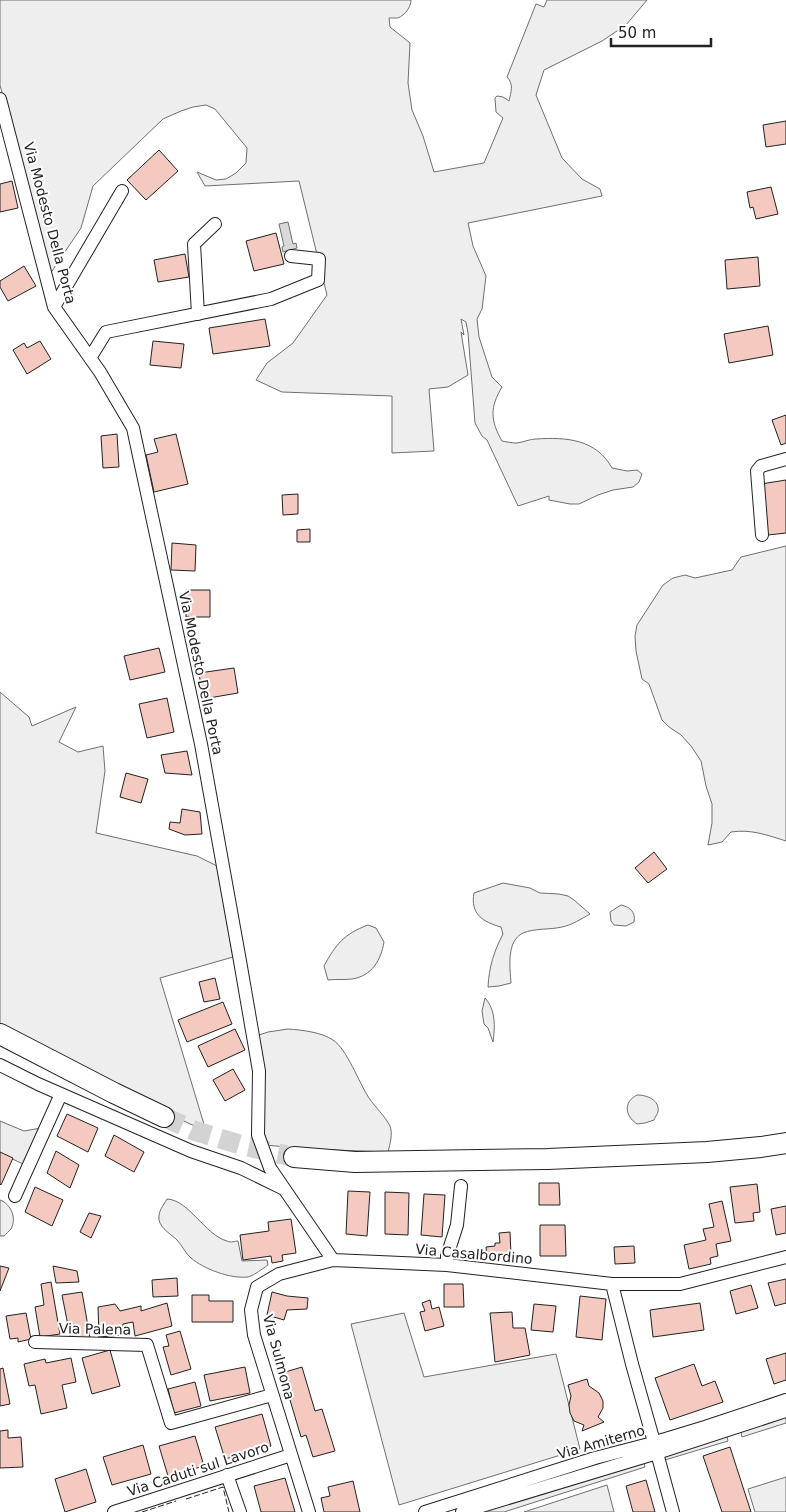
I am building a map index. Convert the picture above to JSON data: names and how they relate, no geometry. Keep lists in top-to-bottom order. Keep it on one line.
{"streets":{"street":["Via Modesto Della Porta","Via Casalbordino","Via Palena","Via Sulmona","Via Amiterno","Via Caduti sul Lavoro"]},"crossings":[["Via Modesto Della Porta","Via Casalbordino"],["Via Modesto Della Porta","Via Sulmona"],["Via Casalbordino","Via Sulmona"],["Via Palena","Via Sulmona"],["Via Sulmona","Via Caduti sul Lavoro"]],"scale_bar":"50 m"}
